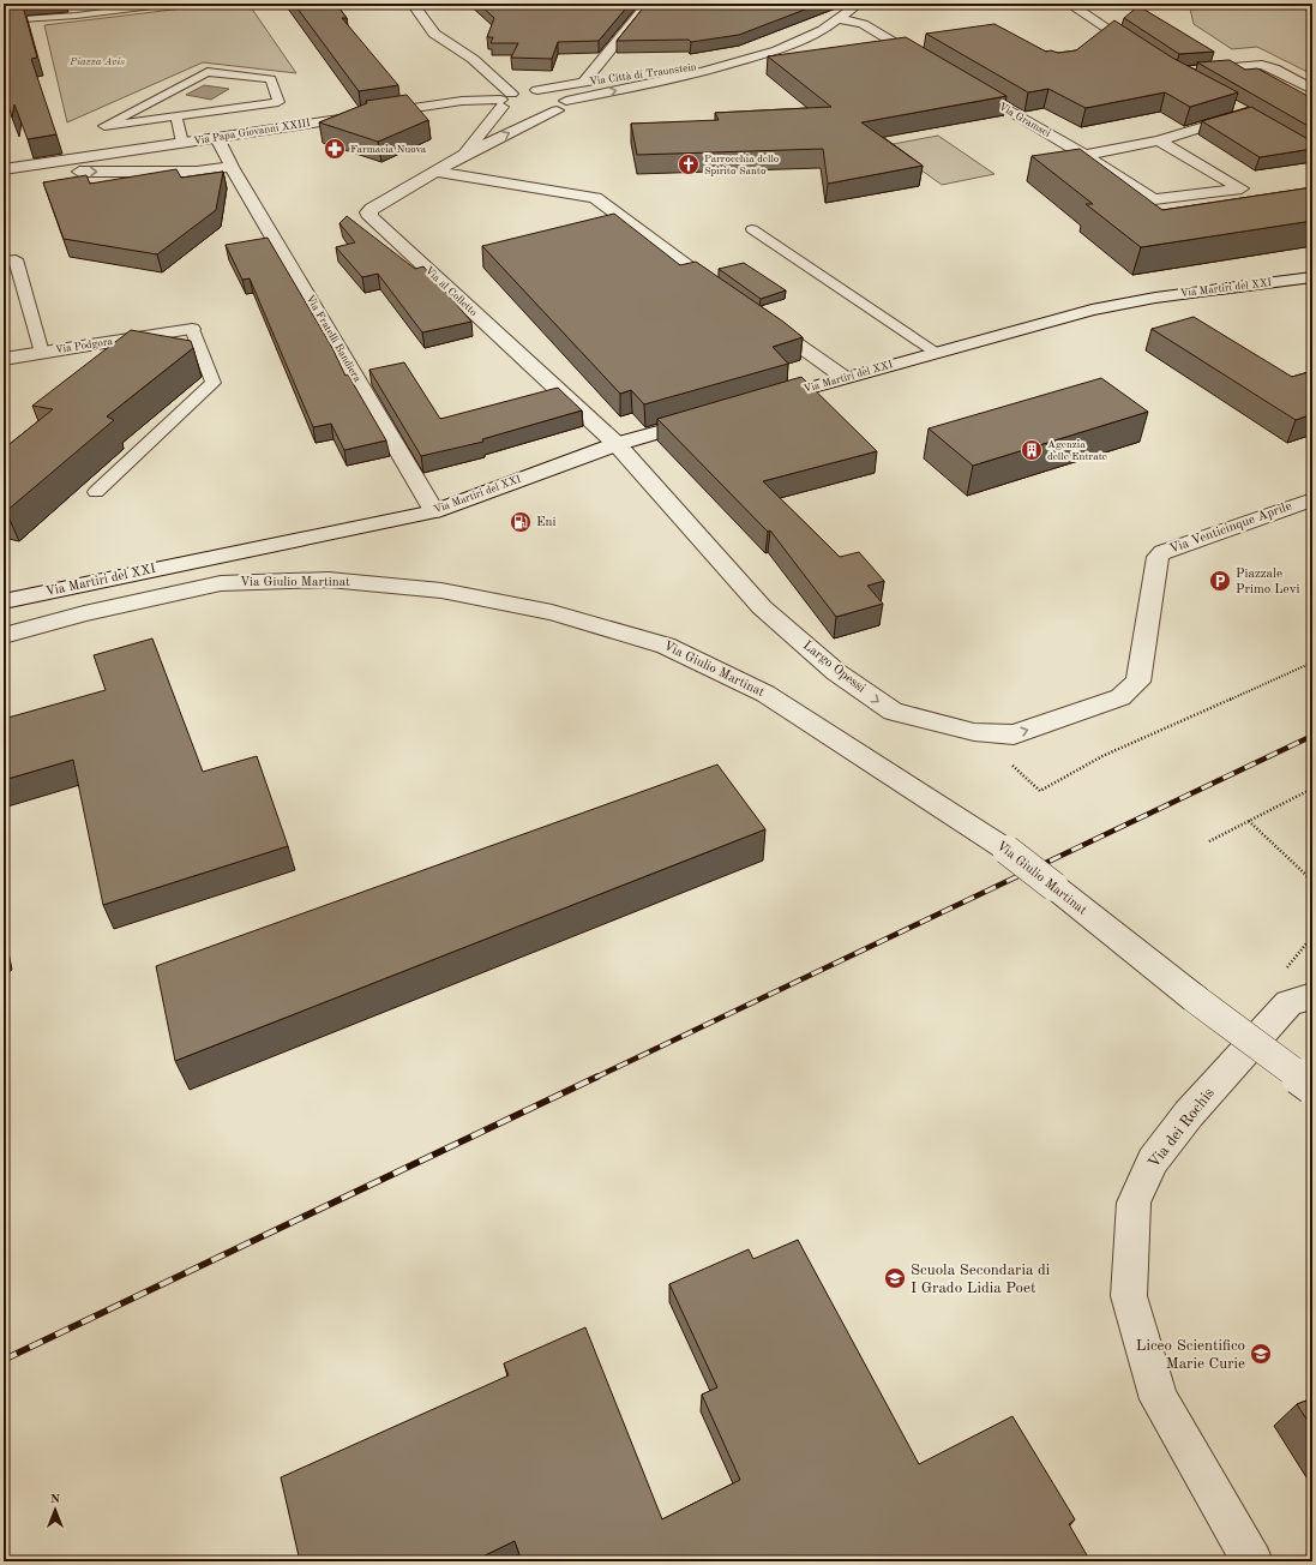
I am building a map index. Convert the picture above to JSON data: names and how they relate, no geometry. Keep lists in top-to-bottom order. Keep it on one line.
{"streets":{"street":["Via Città di Traunstein","Via Gramsci","Via Papa Giovanni XXIII","Via Martiri del XXI","Via al Colletto","Via Fratelli Bandiera","Via Podgora","Via Venticinque Aprile","Via Giulio Martinat","Largo Opessi","Via dei Rochis"]},"crossings":[["Via Città di Traunstein","Via Papa Giovanni XXIII"],["Via Città di Traunstein","Via al Colletto"],["Via Papa Giovanni XXIII","Via al Colletto"],["Via Papa Giovanni XXIII","Via Fratelli Bandiera"],["Via Martiri del XXI","Via al Colletto"],["Via Martiri del XXI","Via Fratelli Bandiera"],["Via Martiri del XXI","Largo Opessi"],["Via al Colletto","Largo Opessi"],["Via Venticinque Aprile","Largo Opessi"]],"one_way":["Largo Opessi"],"parks":["Piazza Avis"],"places":{"pharmacy":["Farmacia Nuova"],"church":["Parrocchia dello Spirito Santo"],"building":["Agenzia delle Entrate"],"fuel station":["Eni"],"parking":["Piazzale Primo Levi"],"school or university":["Scuola Secondaria di I Grado Lidia Poet","Liceo Scientifico Marie Curie"]},"north":"top"}
